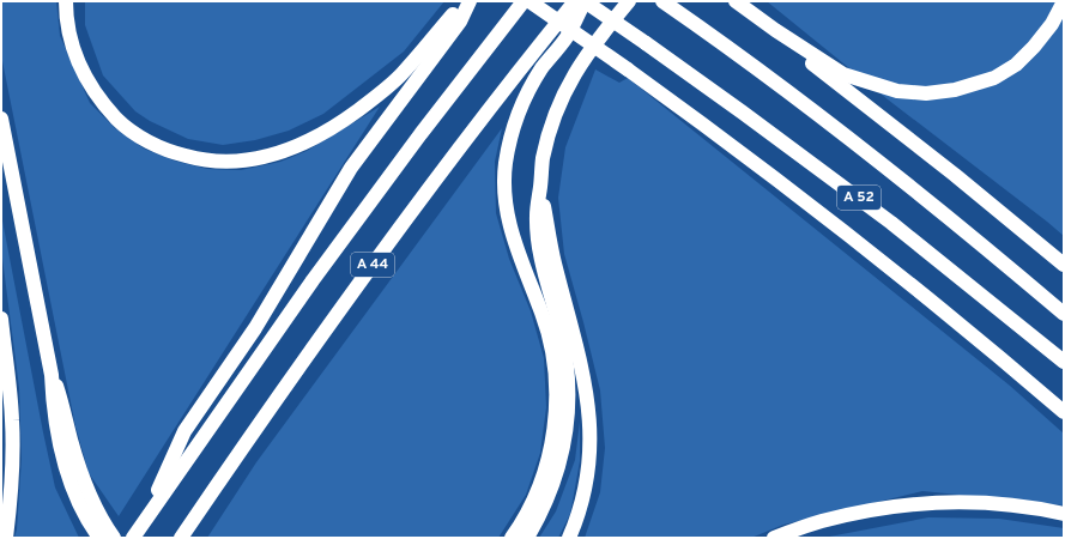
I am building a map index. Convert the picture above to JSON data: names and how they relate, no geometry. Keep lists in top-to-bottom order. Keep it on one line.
{"streets":{"highway":["A 52","A 44"]}}
